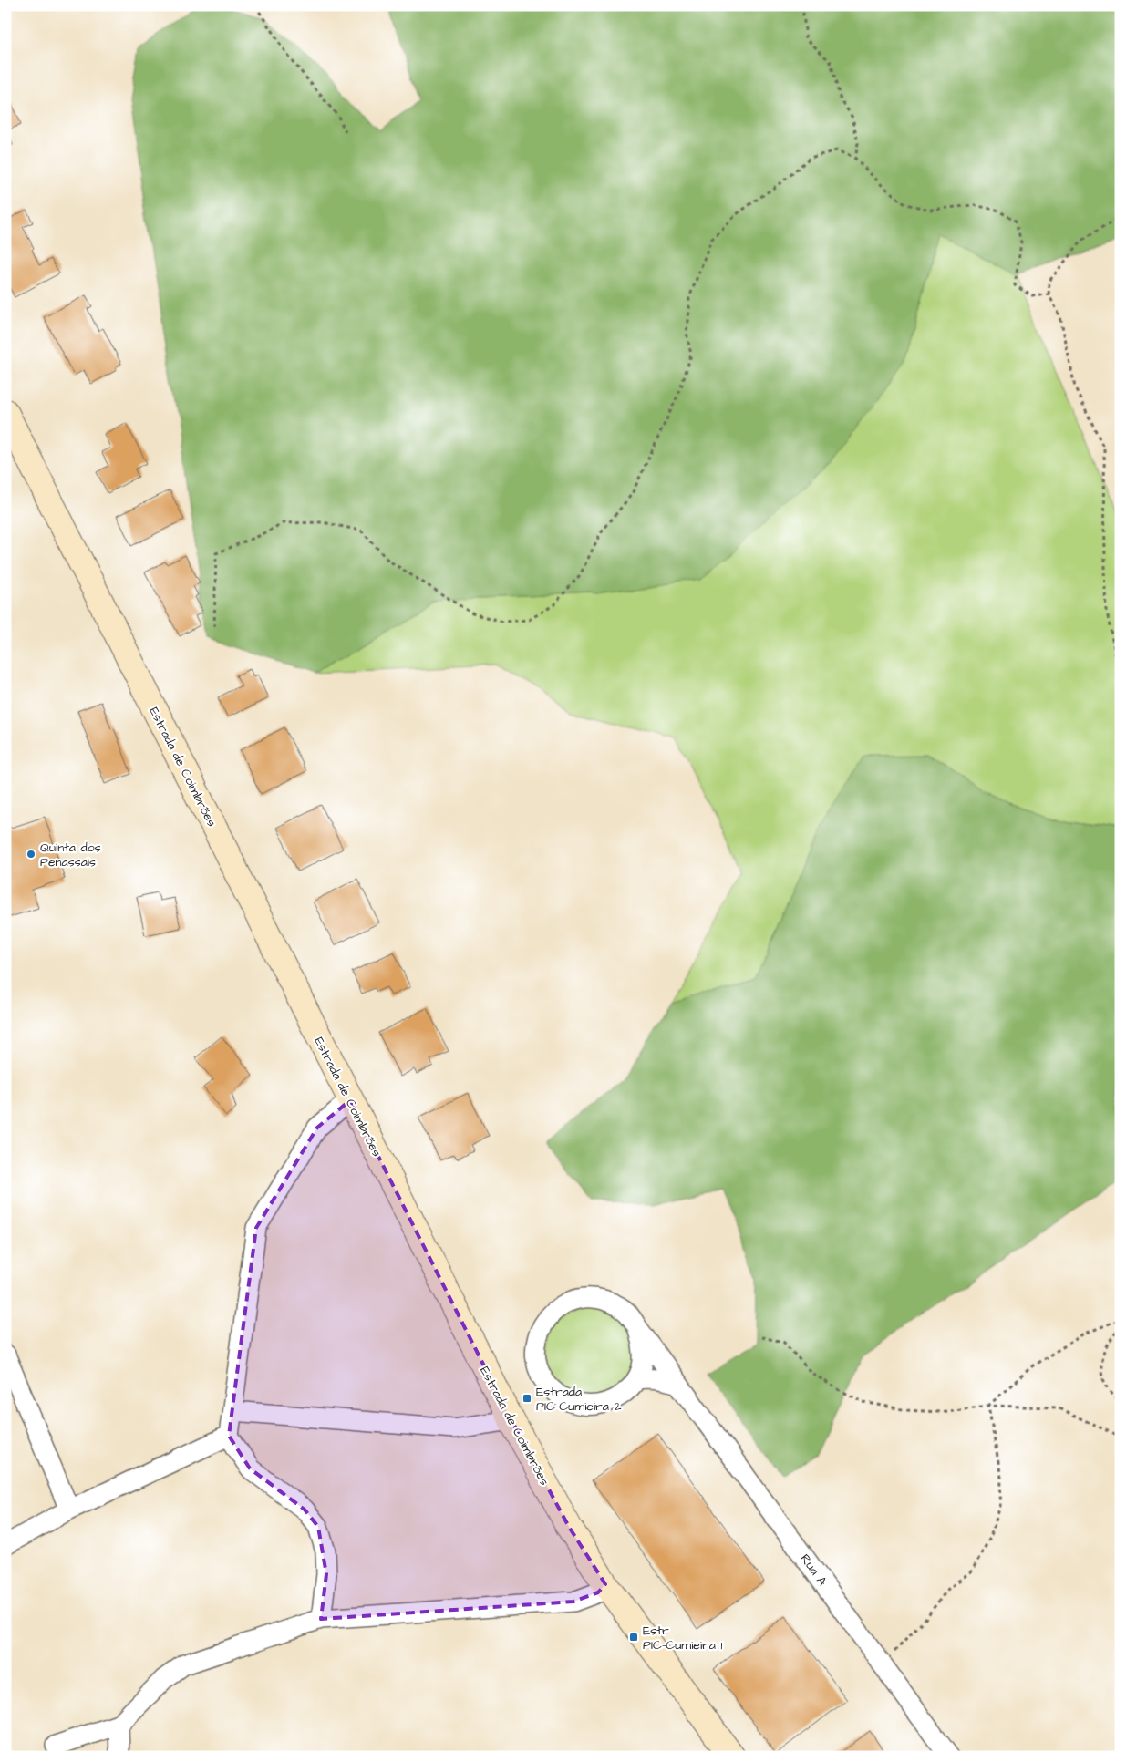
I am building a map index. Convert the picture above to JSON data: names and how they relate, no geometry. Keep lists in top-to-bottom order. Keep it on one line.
{"streets":{"street":["Estrada de Coimbrões","Rua A"]},"places":{"other":["Quinta dos Penassais"],"transit":["Estrada PIC-Cumieira 2","Estr PIC-Cumieira 1"]}}
